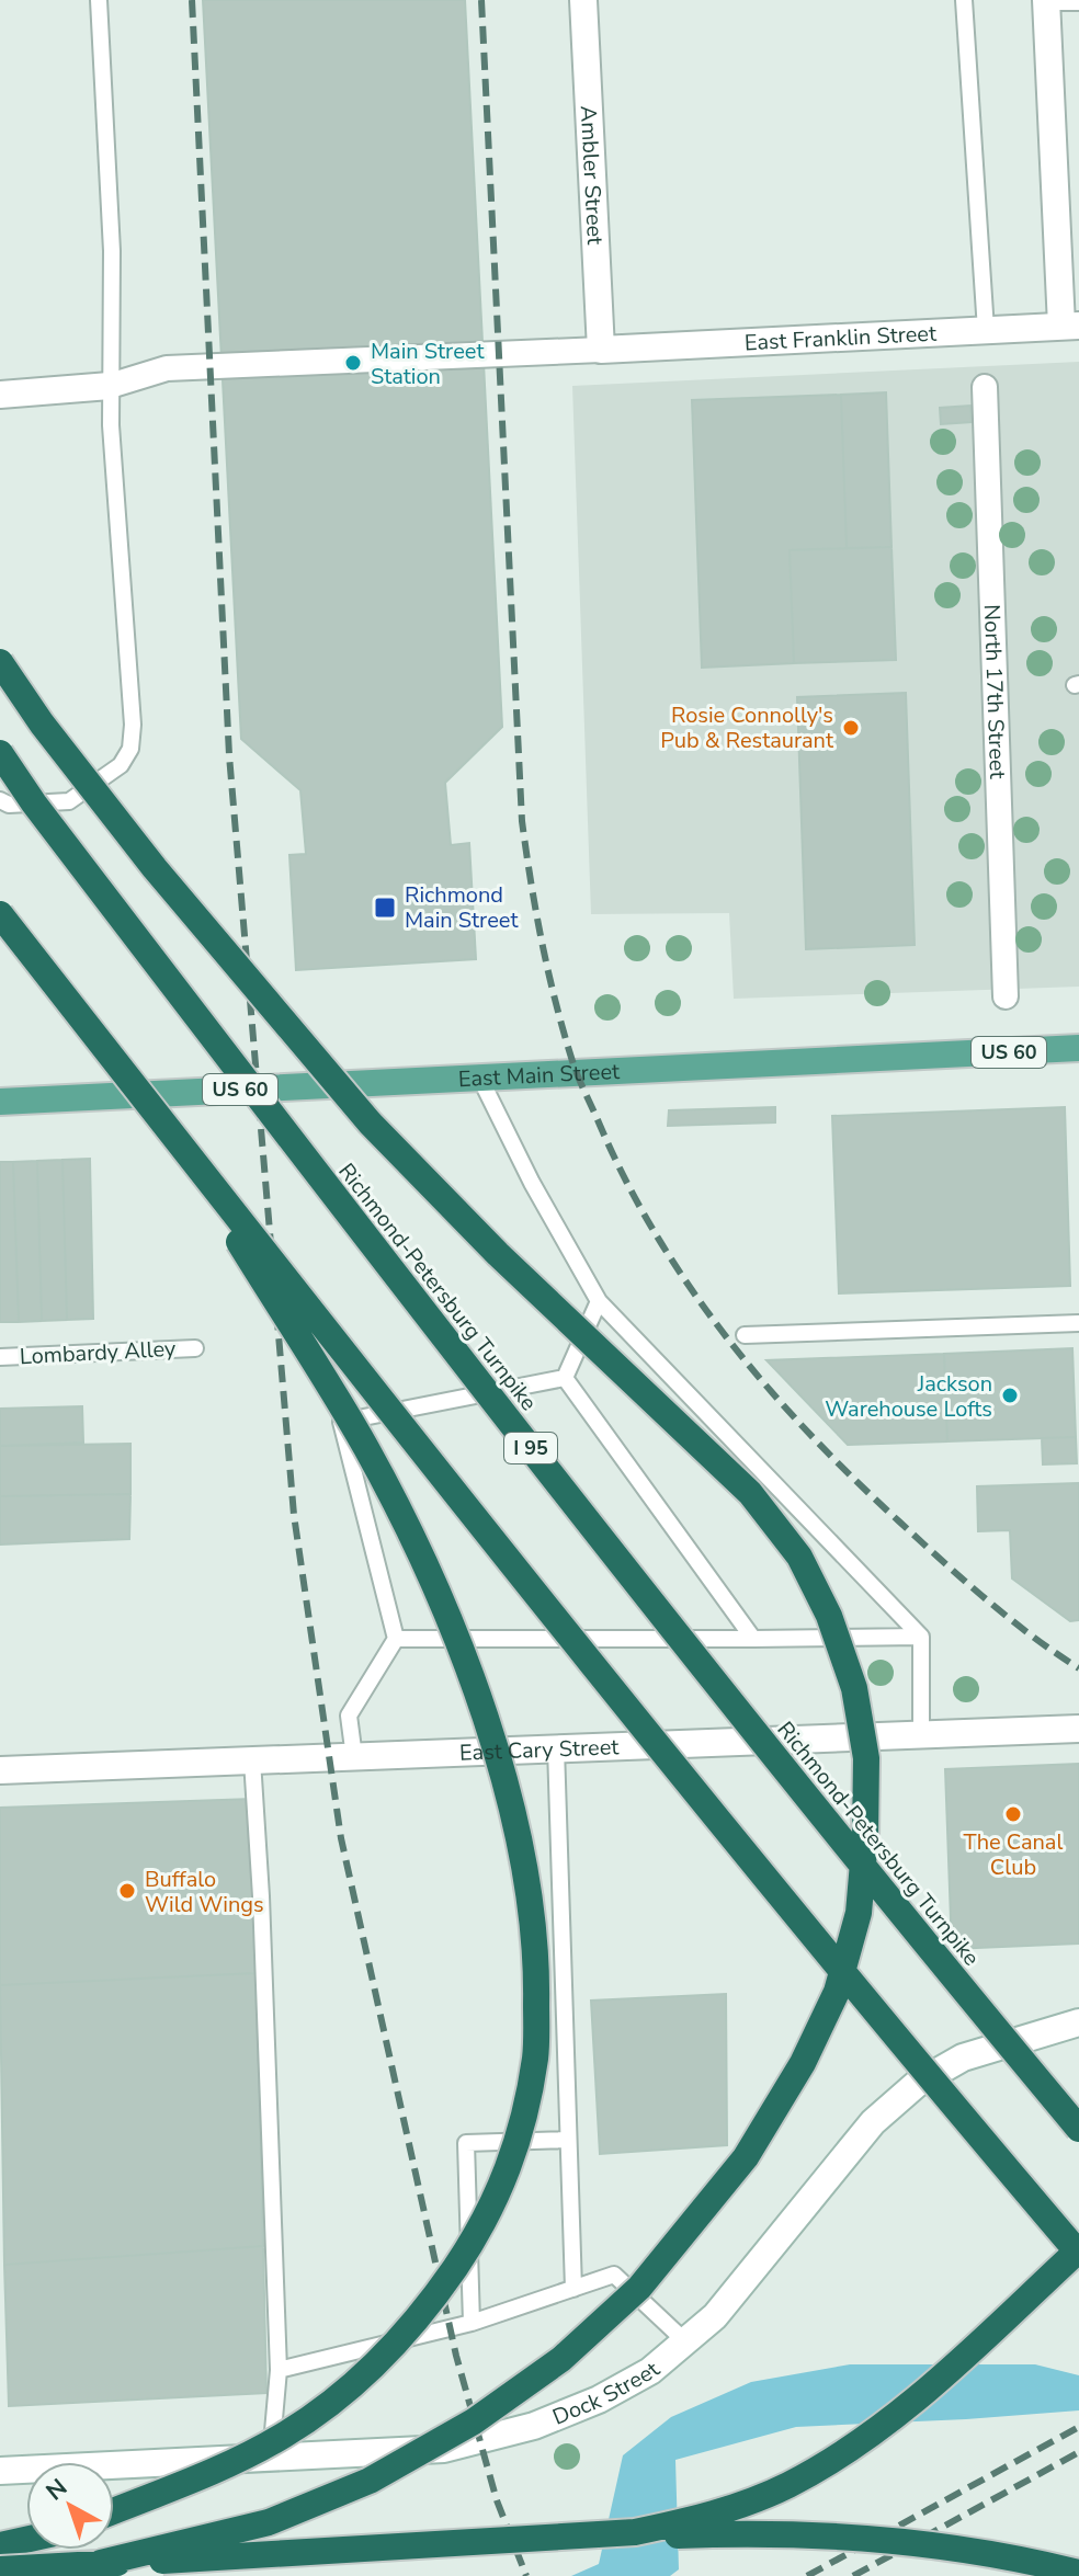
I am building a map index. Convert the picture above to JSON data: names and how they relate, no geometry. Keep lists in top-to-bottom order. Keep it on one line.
{"streets":{"highway":["Richmond-Petersburg Turnpike","I 95"],"main road":["US 60","East Main Street"],"street":["Ambler Street","East Franklin Street","North 17th Street","East Cary Street","Dock Street"],"lane":["Lombardy Alley"]},"crossings":[["Ambler Street","East Franklin Street"]],"places":{"other":["Main Street Station","Rosie Connolly's Pub & Restaurant","Jackson Warehouse Lofts","The Canal Club","Buffalo Wild Wings"],"transit":["Richmond Main Street"]},"north":"top left"}
